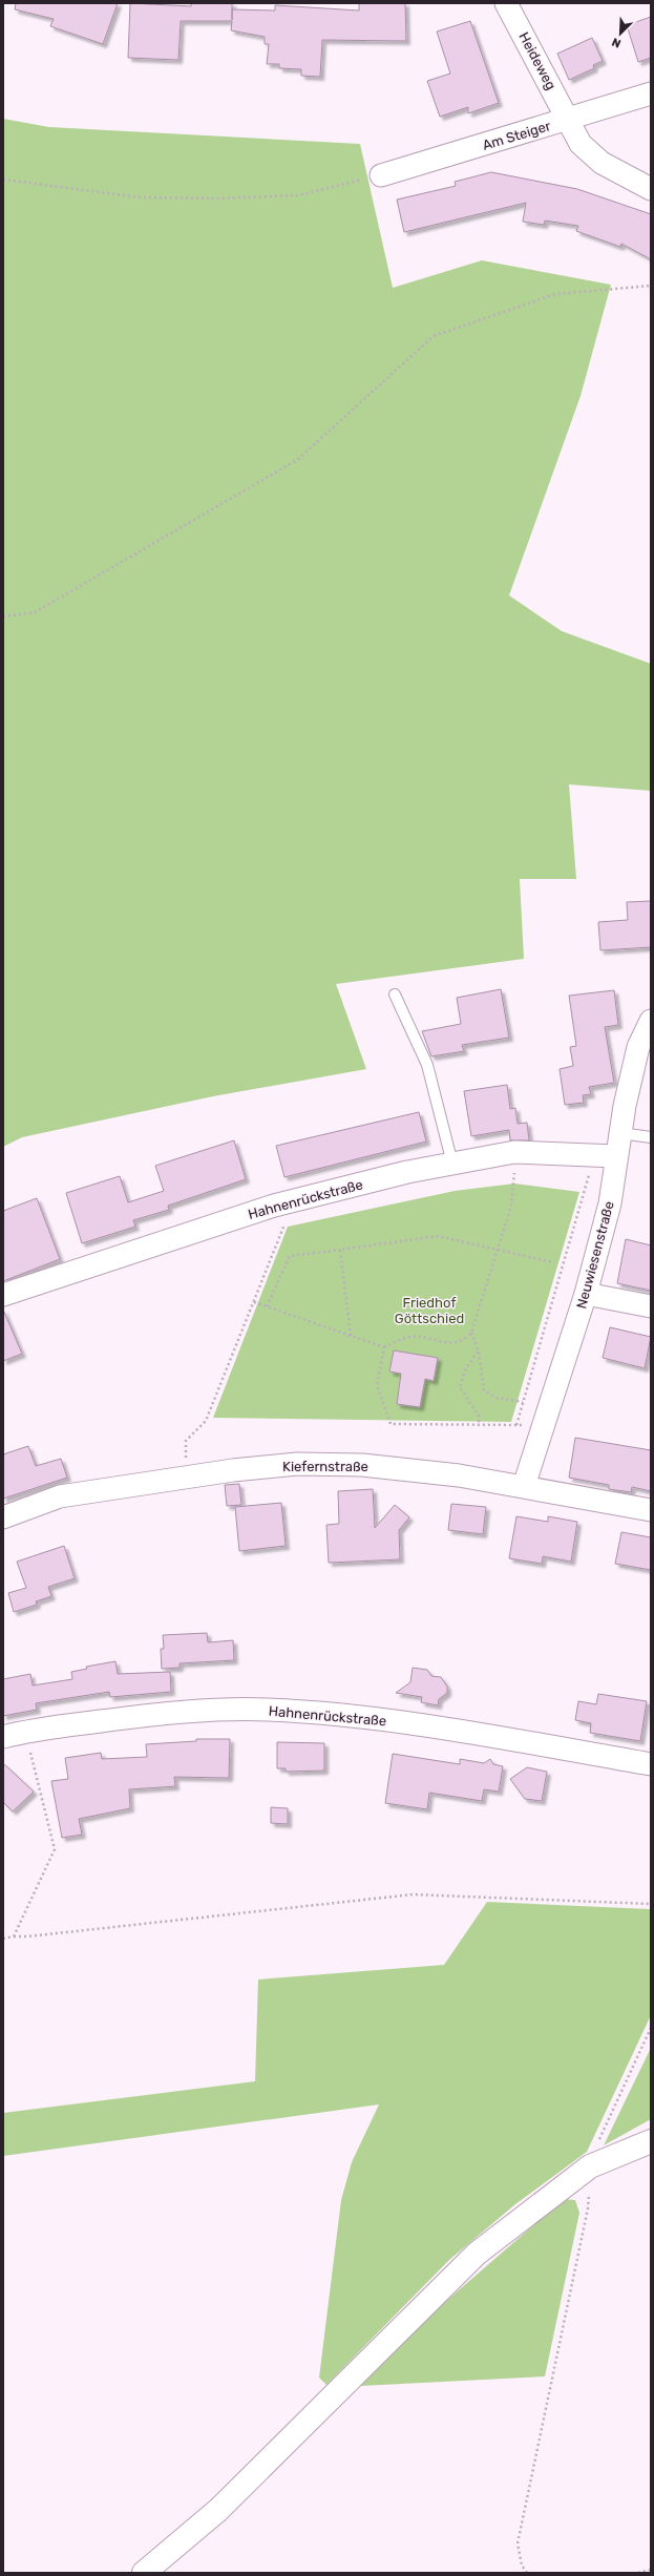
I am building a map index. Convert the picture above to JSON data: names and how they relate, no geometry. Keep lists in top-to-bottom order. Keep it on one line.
{"streets":{"street":["Heideweg","Am Steiger","Hahnenrückstraße","Neuwiesenstraße","Kiefernstraße"]},"crossings":[["Heideweg","Am Steiger"],["Hahnenrückstraße","Neuwiesenstraße"],["Neuwiesenstraße","Kiefernstraße"]],"parks":["Friedhof Göttschied"],"north":"bottom left"}
